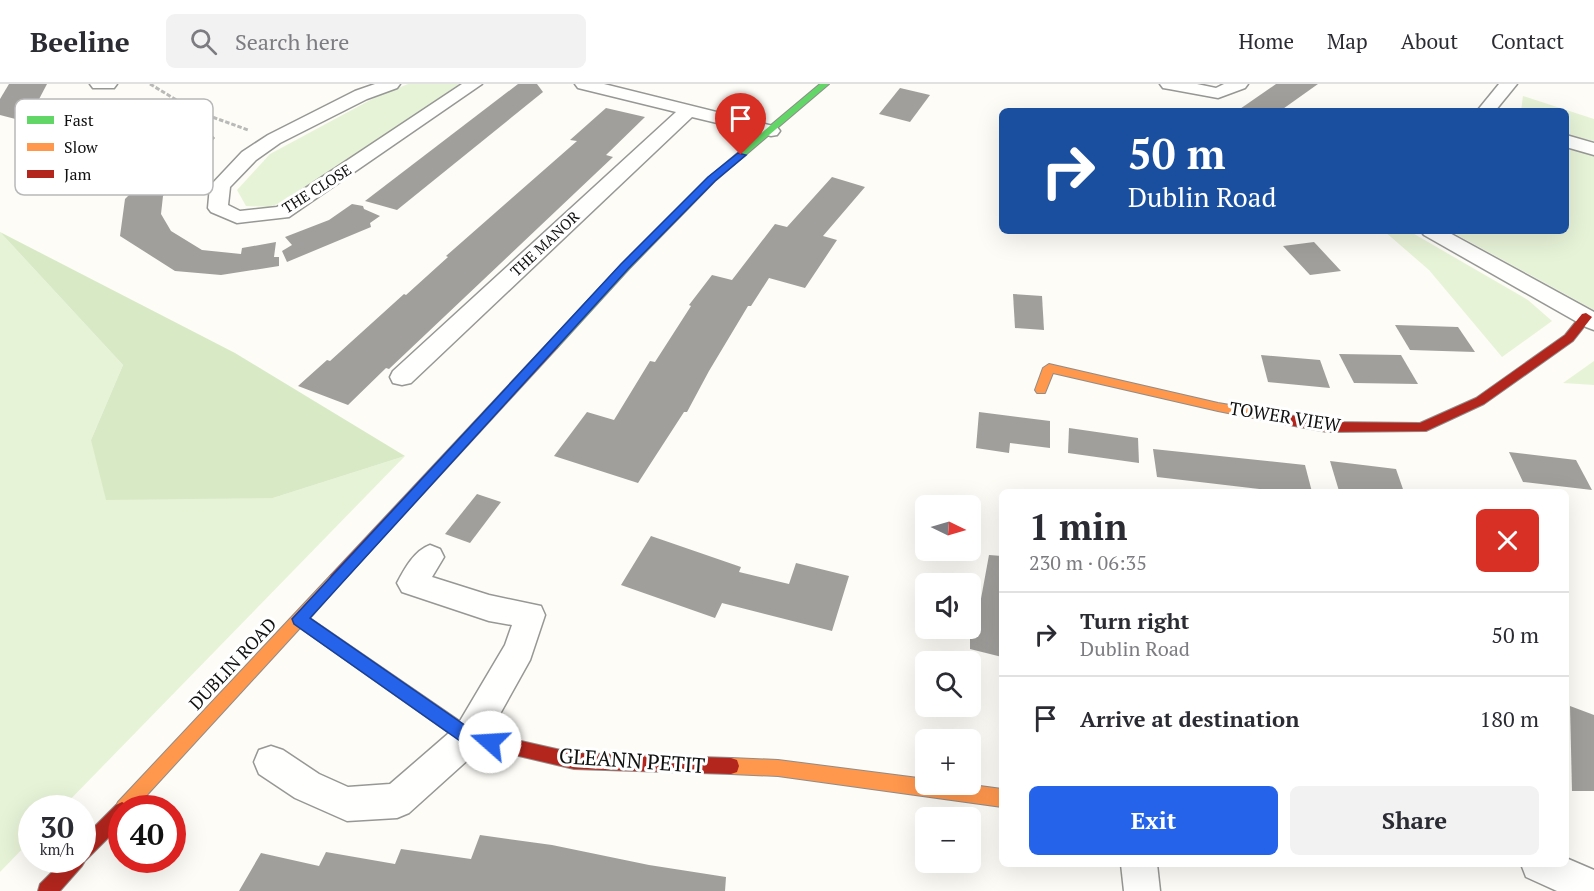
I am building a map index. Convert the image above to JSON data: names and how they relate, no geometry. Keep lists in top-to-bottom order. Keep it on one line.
{"streets":{"street":["THE CLOSE","THE MANOR","TOWER VIEW","DUBLIN ROAD","GLEANN PETIT"]},"crossings":[["DUBLIN ROAD","GLEANN PETIT"]],"legend":["Fast","Slow","Jam"],"north":"right","page":{"header":"Beeline","search":"Search here","nav":["Home","Map","About","Contact"],"turn":["50 m","Dublin Road"],"heading":["1 min","230 m · 06:35"],"map_buttons":["+","−"],"list":[{"name":"Turn right","note":"Dublin Road","value":"50 m"},{"name":"Arrive at destination","value":"180 m"}],"buttons":["Exit","Share"],"speed":"30 km/h","limit":"40"}}
